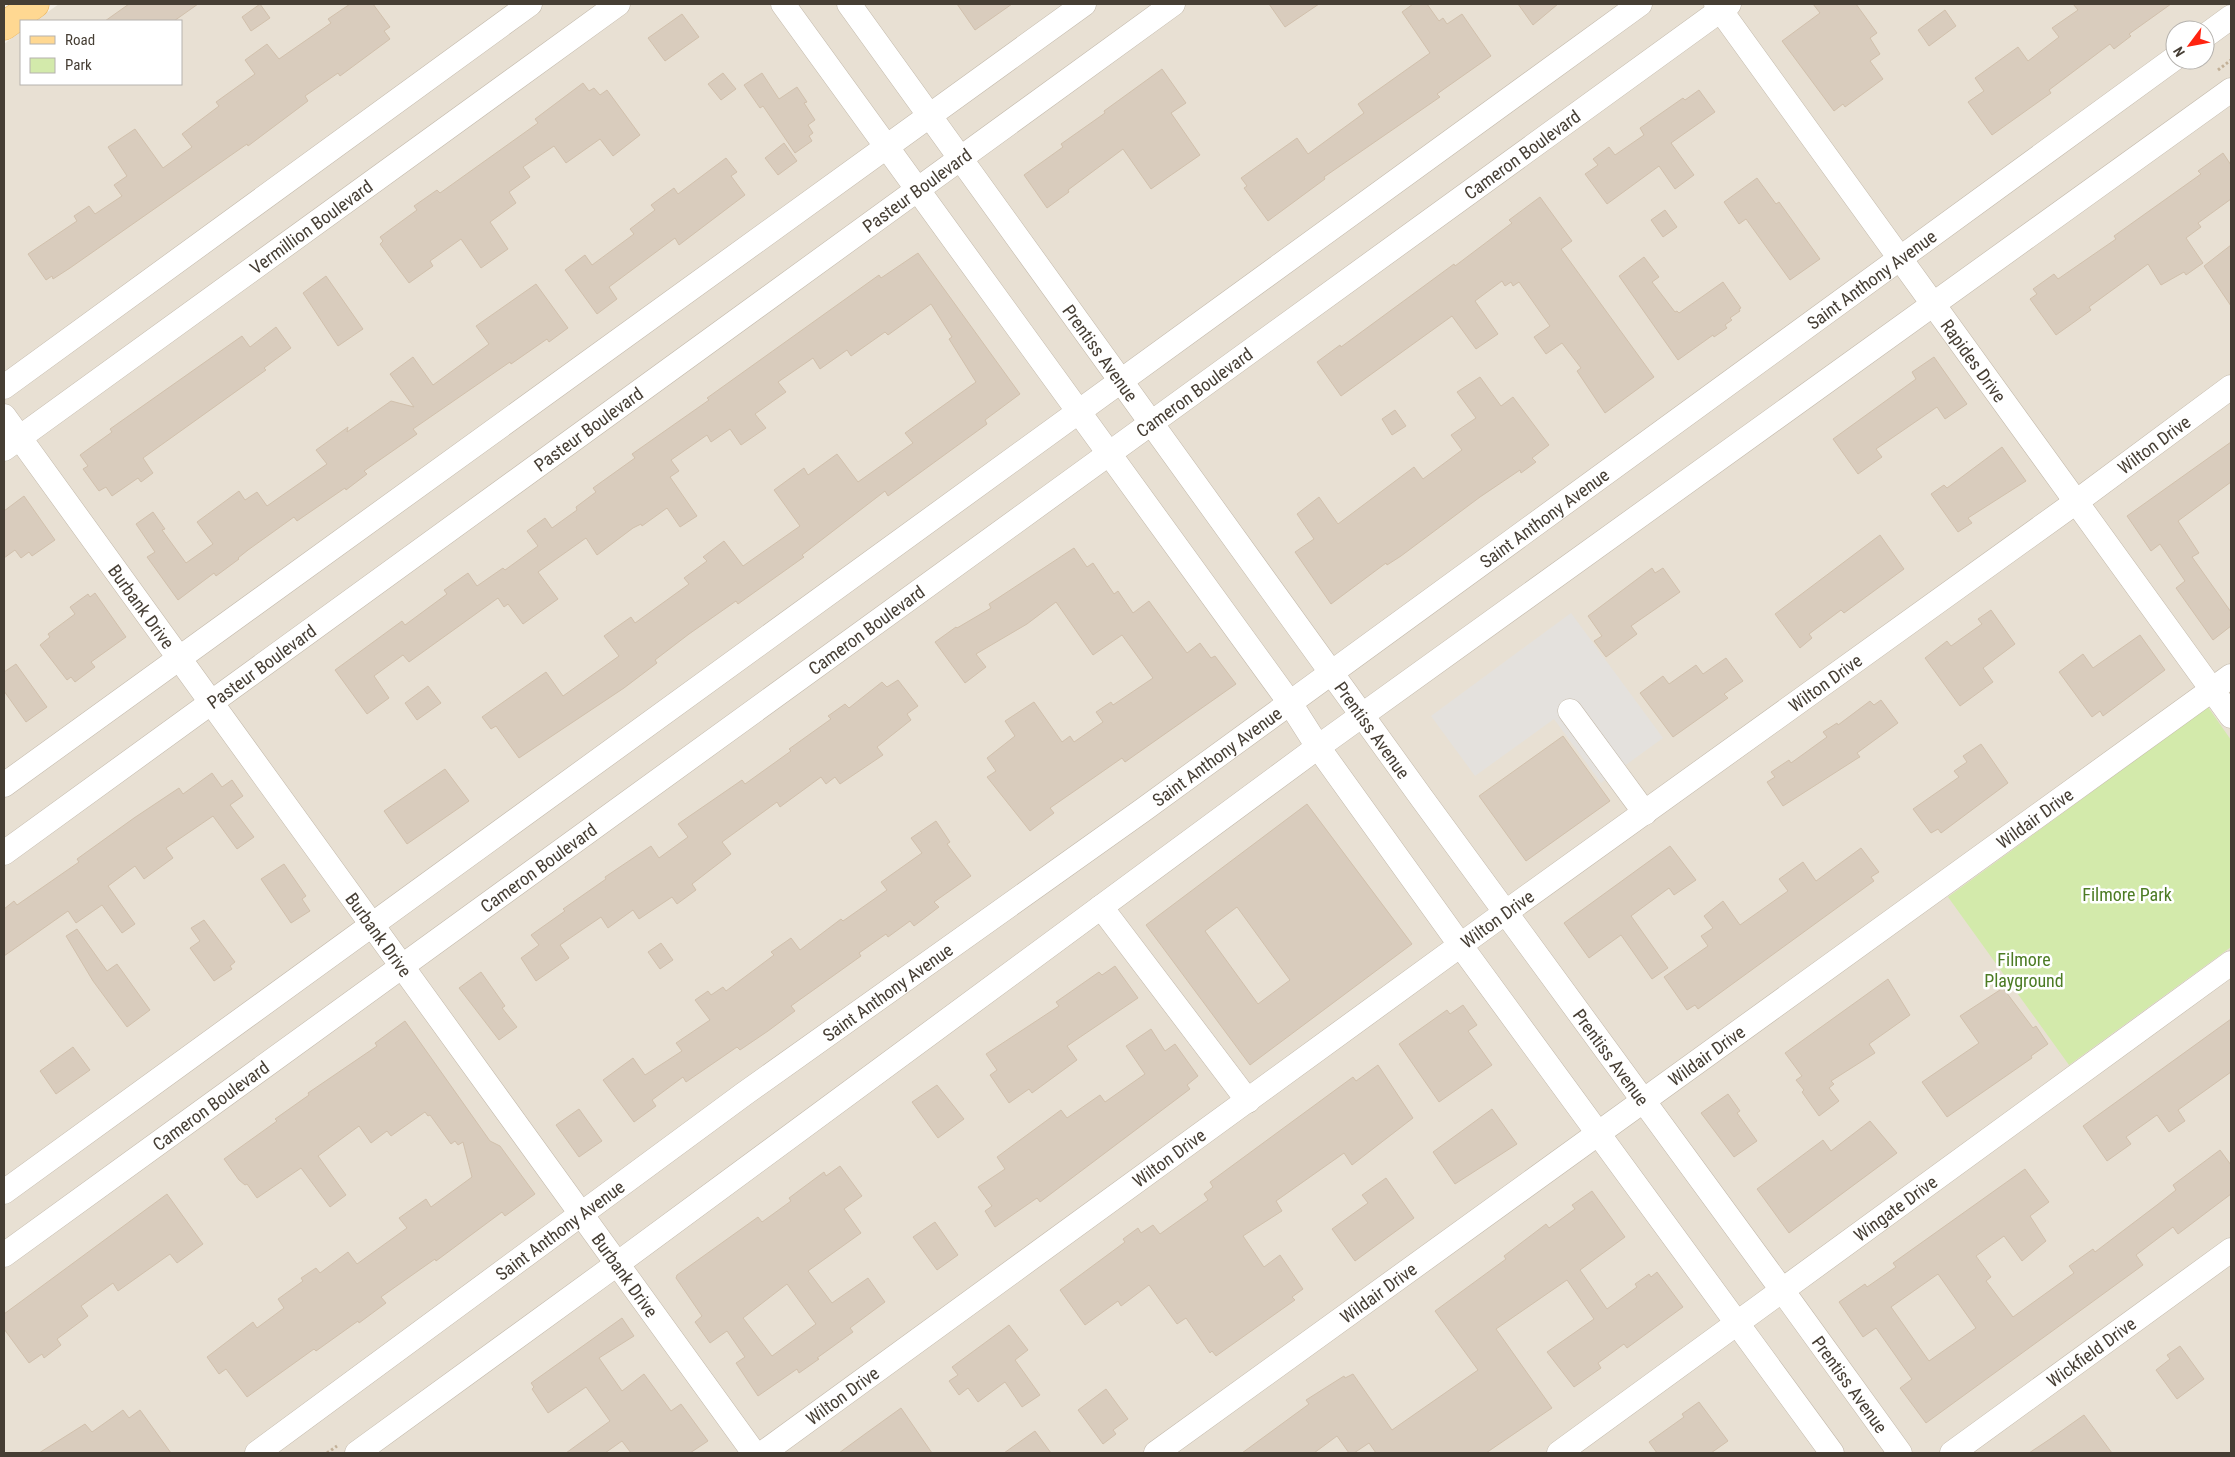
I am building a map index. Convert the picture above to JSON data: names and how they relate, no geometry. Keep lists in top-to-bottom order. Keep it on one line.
{"streets":{"street":["Cameron Boulevard","Pasteur Boulevard","Vermillion Boulevard","Saint Anthony Avenue","Prentiss Avenue","Rapides Drive","Wilton Drive","Burbank Drive","Wildair Drive","Wingate Drive","Wickfield Drive"]},"crossings":[["Cameron Boulevard","Prentiss Avenue"],["Cameron Boulevard","Rapides Drive"],["Cameron Boulevard","Burbank Drive"],["Pasteur Boulevard","Prentiss Avenue"],["Pasteur Boulevard","Burbank Drive"],["Vermillion Boulevard","Burbank Drive"],["Saint Anthony Avenue","Prentiss Avenue"],["Saint Anthony Avenue","Rapides Drive"],["Saint Anthony Avenue","Burbank Drive"],["Prentiss Avenue","Wilton Drive"],["Prentiss Avenue","Wildair Drive"],["Prentiss Avenue","Wingate Drive"],["Rapides Drive","Wilton Drive"],["Rapides Drive","Wildair Drive"]],"parks":["Filmore Park","Filmore Playground"],"legend":["Road","Park"],"north":"bottom left"}
